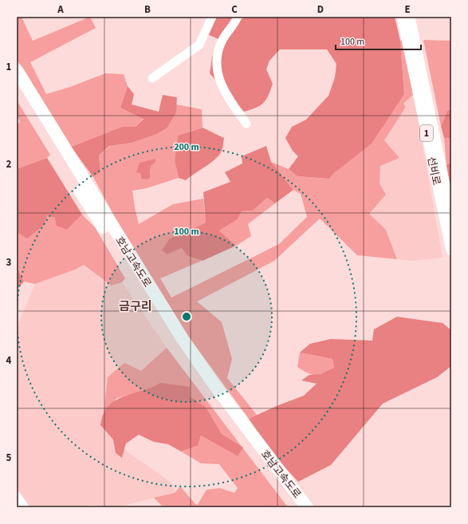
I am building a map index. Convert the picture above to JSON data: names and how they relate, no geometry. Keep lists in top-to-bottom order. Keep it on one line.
{"streets":{"highway":["호남고속도로"],"main road":["1","선비로"]},"districts":["금구리"],"scale_bar":"100 m","grid":{"columns":["A","B","C","D","E"],"rows":["1","2","3","4","5"]},"rings":["200 m","100 m"]}
